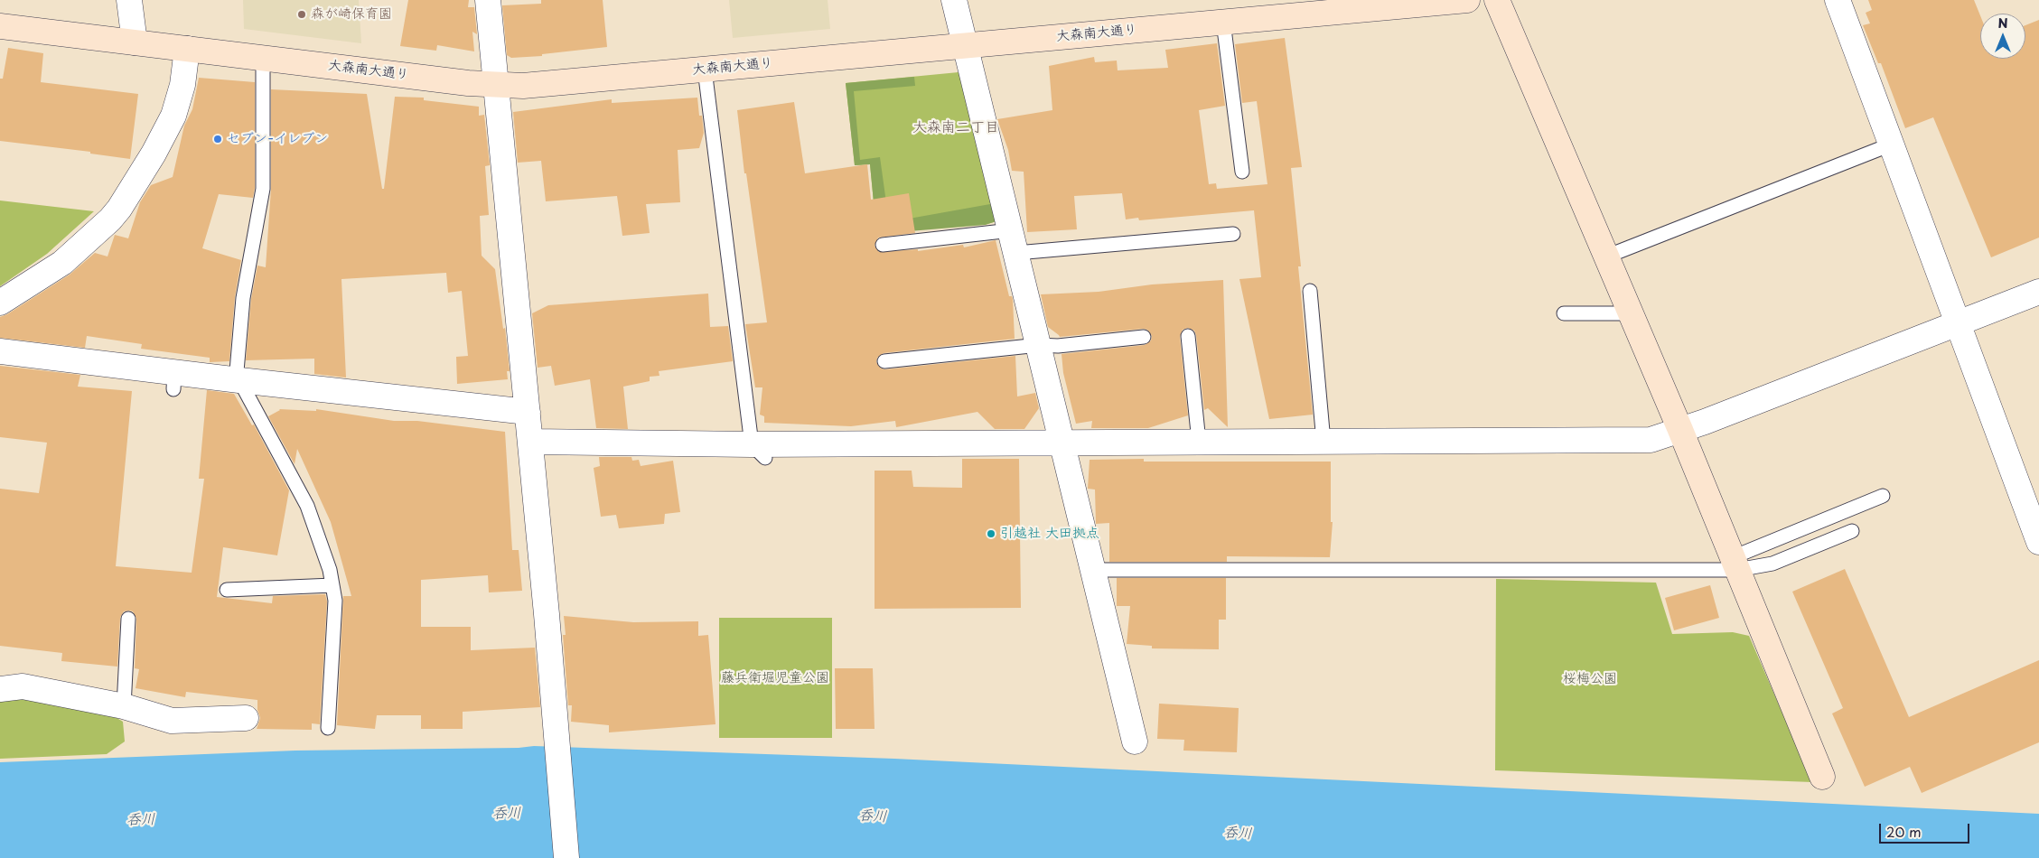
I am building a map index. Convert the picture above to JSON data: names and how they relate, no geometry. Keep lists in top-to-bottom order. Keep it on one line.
{"streets":{"street":["大森南大通り"]},"districts":["大森南二丁目"],"water":["呑川"],"parks":["藤兵衛堀児童公園","桜梅公園"],"places":["森が崎保育園","セブン-イレブン","引越社 大田拠点"],"scale_bar":"20 m","north":"top"}
